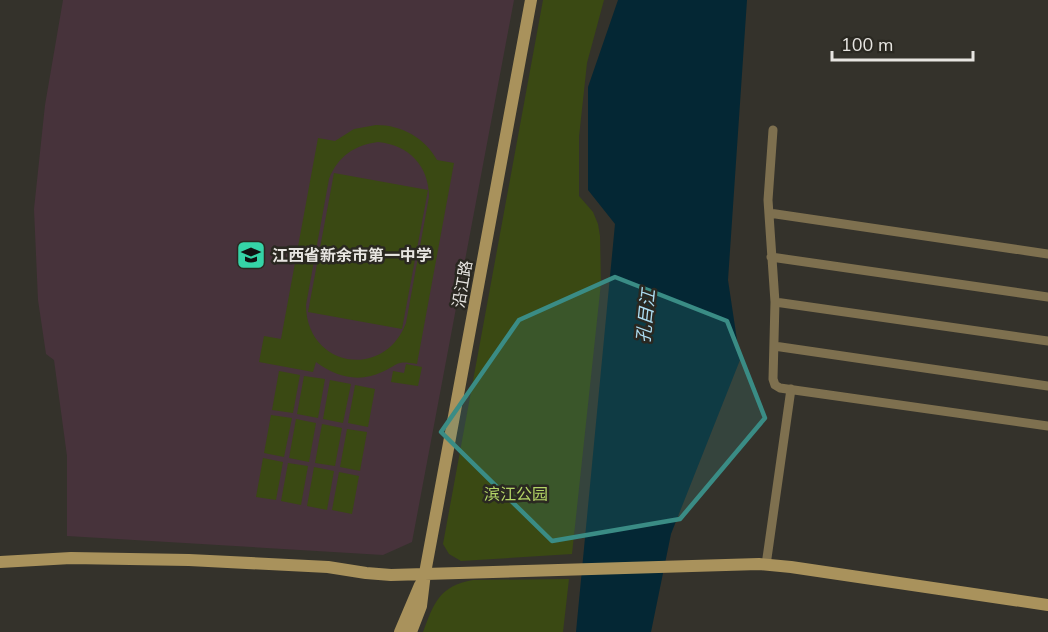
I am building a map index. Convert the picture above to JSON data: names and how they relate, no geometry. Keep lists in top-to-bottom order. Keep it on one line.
{"streets":{"street":["沿江路"]},"water":["孔目江"],"parks":["滨江公园"],"places":{"school or university":["江西省新余市第一中学"]},"scale_bar":"100 m"}
